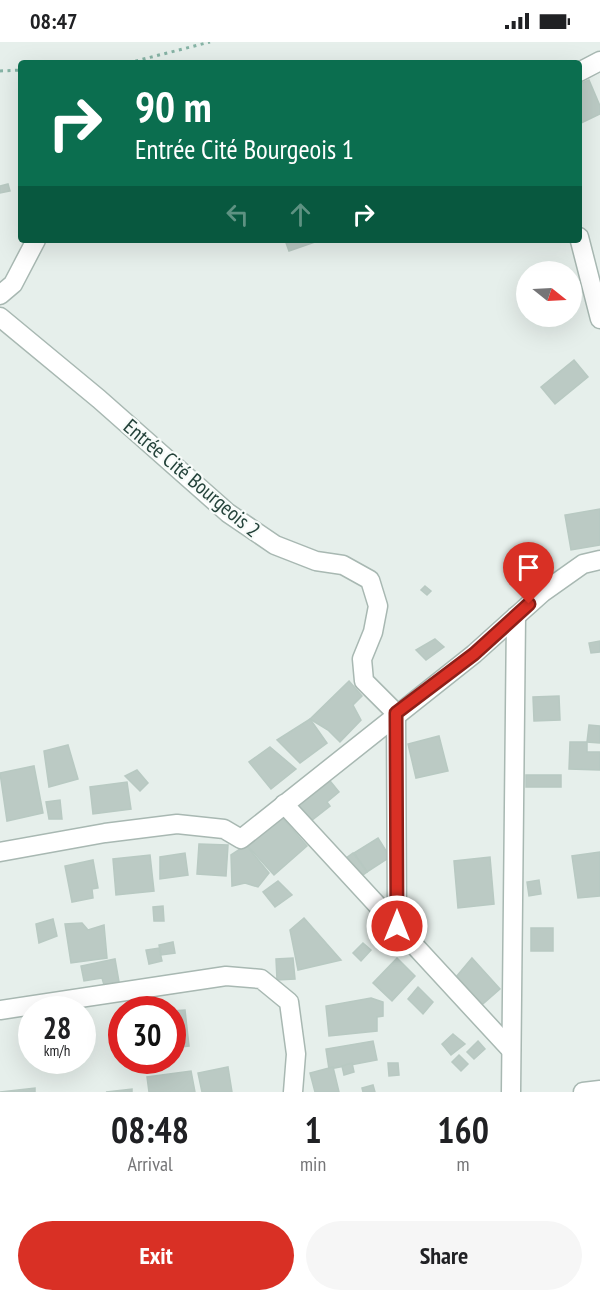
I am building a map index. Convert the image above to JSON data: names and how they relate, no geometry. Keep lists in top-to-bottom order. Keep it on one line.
{"streets":{"street":["Entrée Cité Bourgeois 2"]},"north":"right","page":{"status":"08:47","turn":["90 m","Entrée Cité Bourgeois 1"],"speed":"28 km/h","limit":"30","eta":["08:48","Arrival","1","min","160","m"],"buttons":["Exit","Share"]}}
